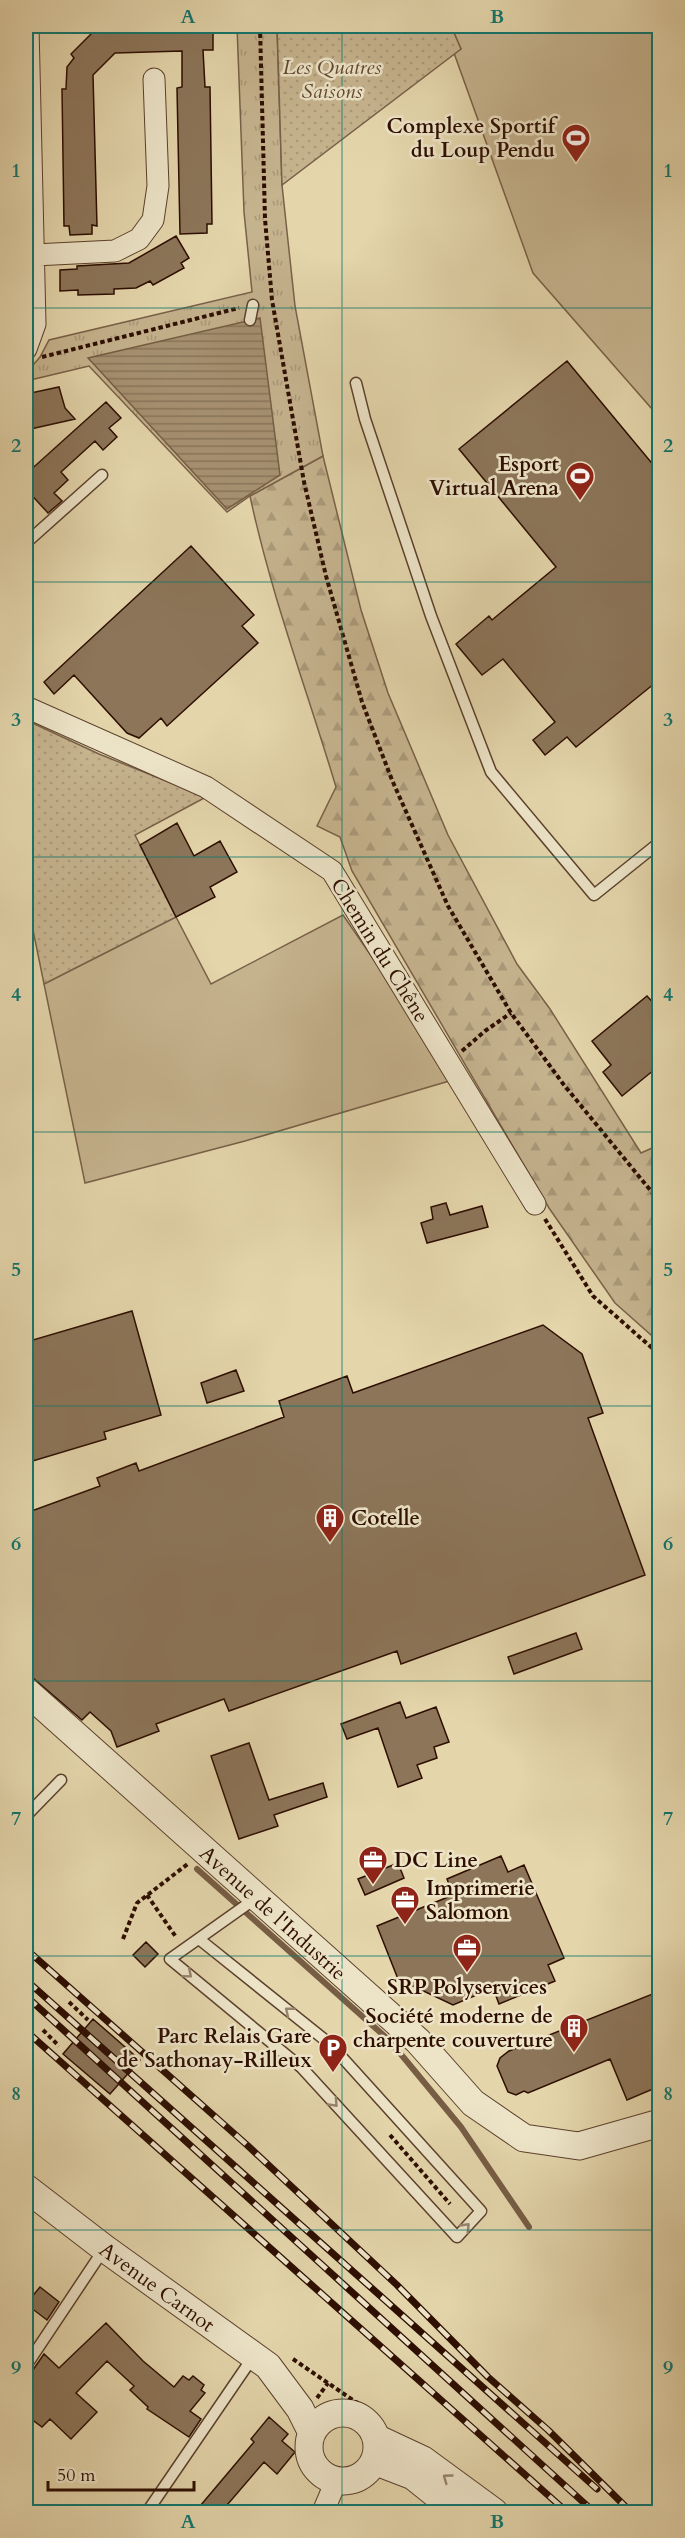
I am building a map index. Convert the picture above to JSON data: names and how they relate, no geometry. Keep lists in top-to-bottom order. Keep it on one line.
{"streets":{"street":["Chemin du Chêne","Avenue de l'Industrie","Avenue Carnot"]},"parks":["Les Quatres Saisons"],"places":{"sports":["Complexe Sportif du Loup Pendu","Esport Virtual Arena"],"building":["Cotelle","Société moderne de charpente couverture"],"office":["DC Line","Imprimerie Salomon","SRP Polyservices"],"parking":["Parc Relais Gare de Sathonay-Rilleux"]},"scale_bar":"50 m","grid":{"columns":["A","B"],"rows":["1","2","3","4","5","6","7","8","9"]}}
